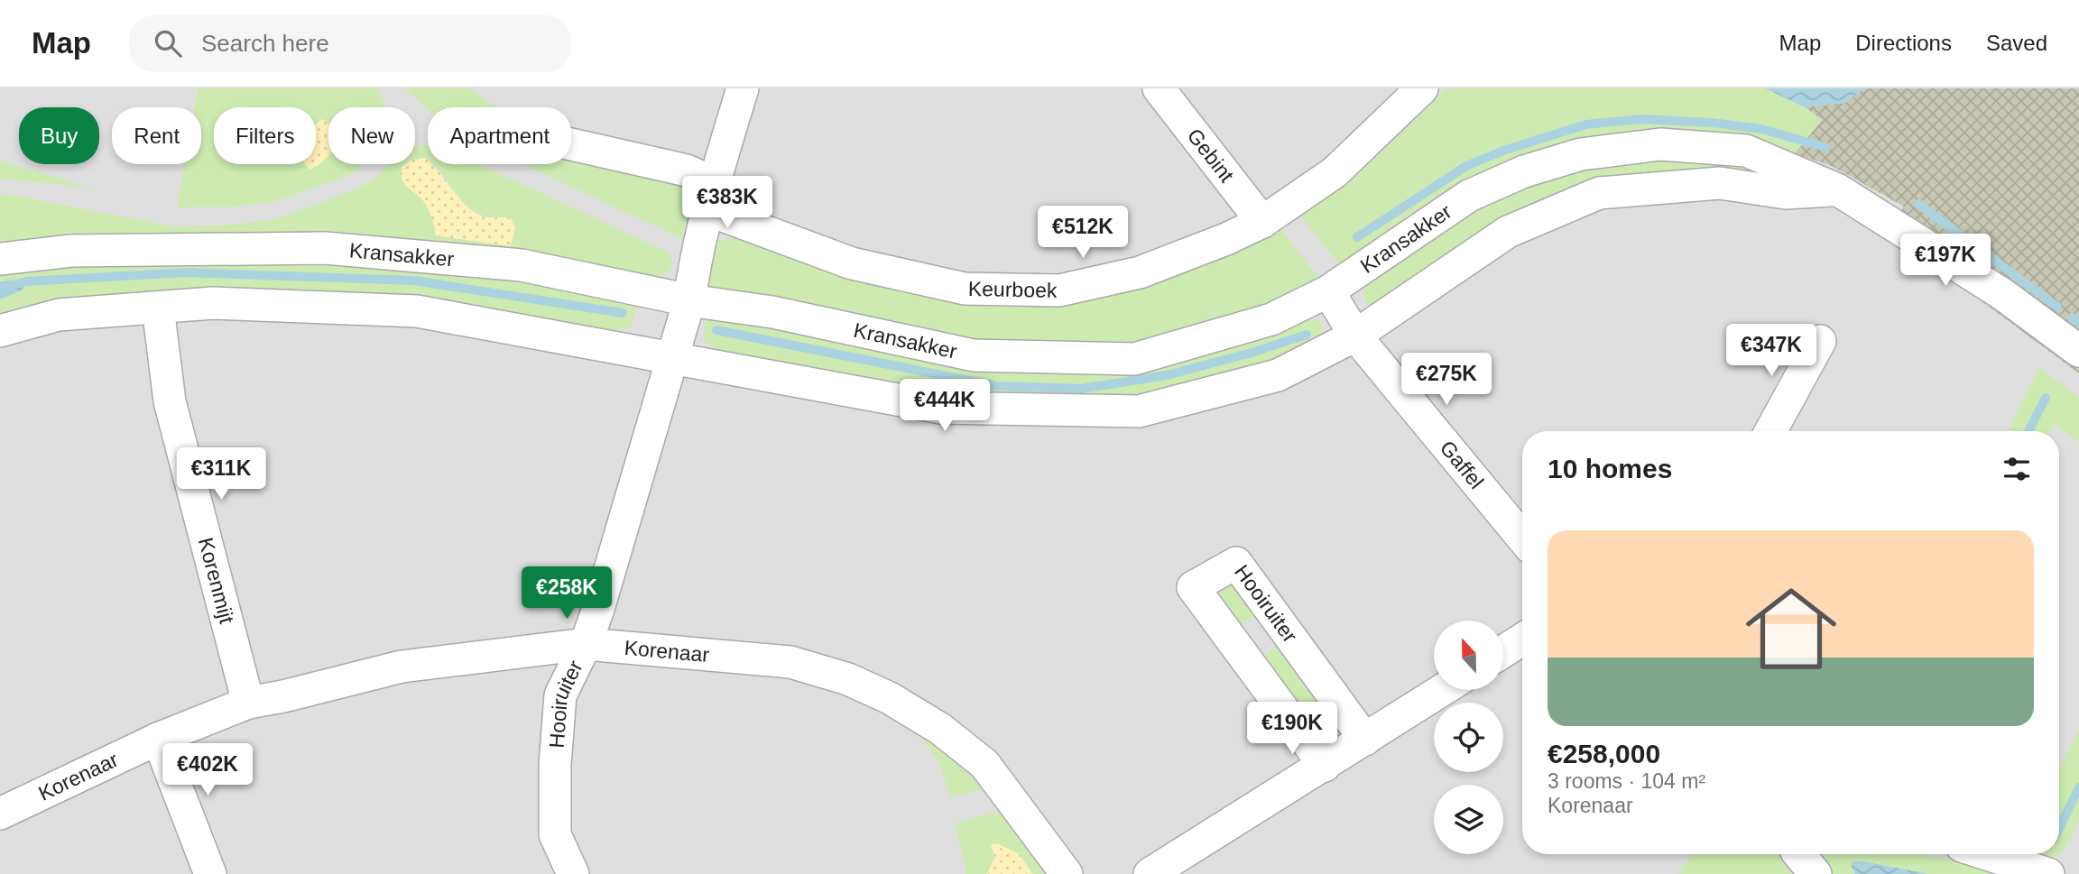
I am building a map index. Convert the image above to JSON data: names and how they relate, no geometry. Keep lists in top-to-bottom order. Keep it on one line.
{"streets":{"street":["Gebint","Kransakker","Keurboek","Gaffel","Korenmijt","Hooiruiter","Korenaar"]},"crossings":[["Gebint","Keurboek"],["Kransakker","Gaffel"],["Korenmijt","Korenaar"],["Hooiruiter","Korenaar"]],"north":"top","page":{"header":"Map","search":"Search here","nav":["Map","Directions","Saved"],"chip":["Buy","Rent","Filters","New","Apartment"],"price":["€383K","€512K","€197K","€347K","€275K","€444K","€311K","€258K","€190K","€402K"],"heading":"10 homes","list":[{"name":"€258,000","note":"3 rooms · 104 m² · Korenaar"}]}}
